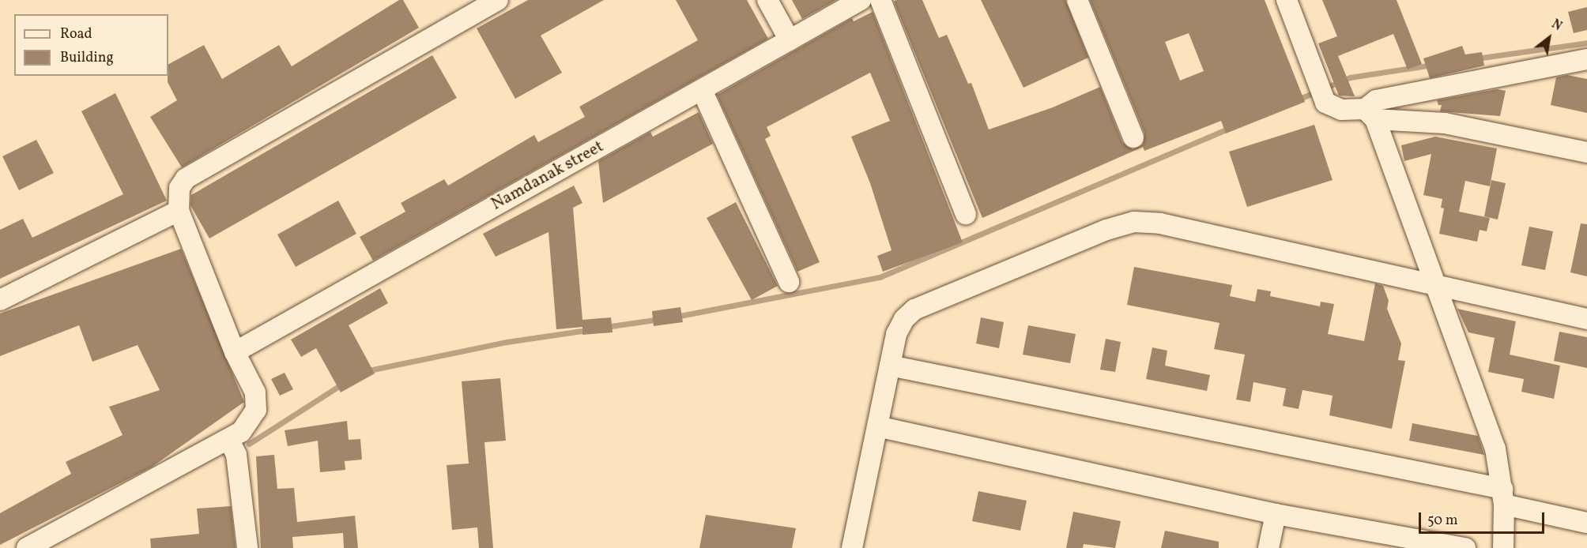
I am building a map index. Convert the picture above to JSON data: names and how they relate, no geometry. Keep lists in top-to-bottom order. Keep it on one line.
{"streets":{"street":["Namdanak street"]},"legend":["Road","Building"],"scale_bar":"50 m","north":"top right"}
